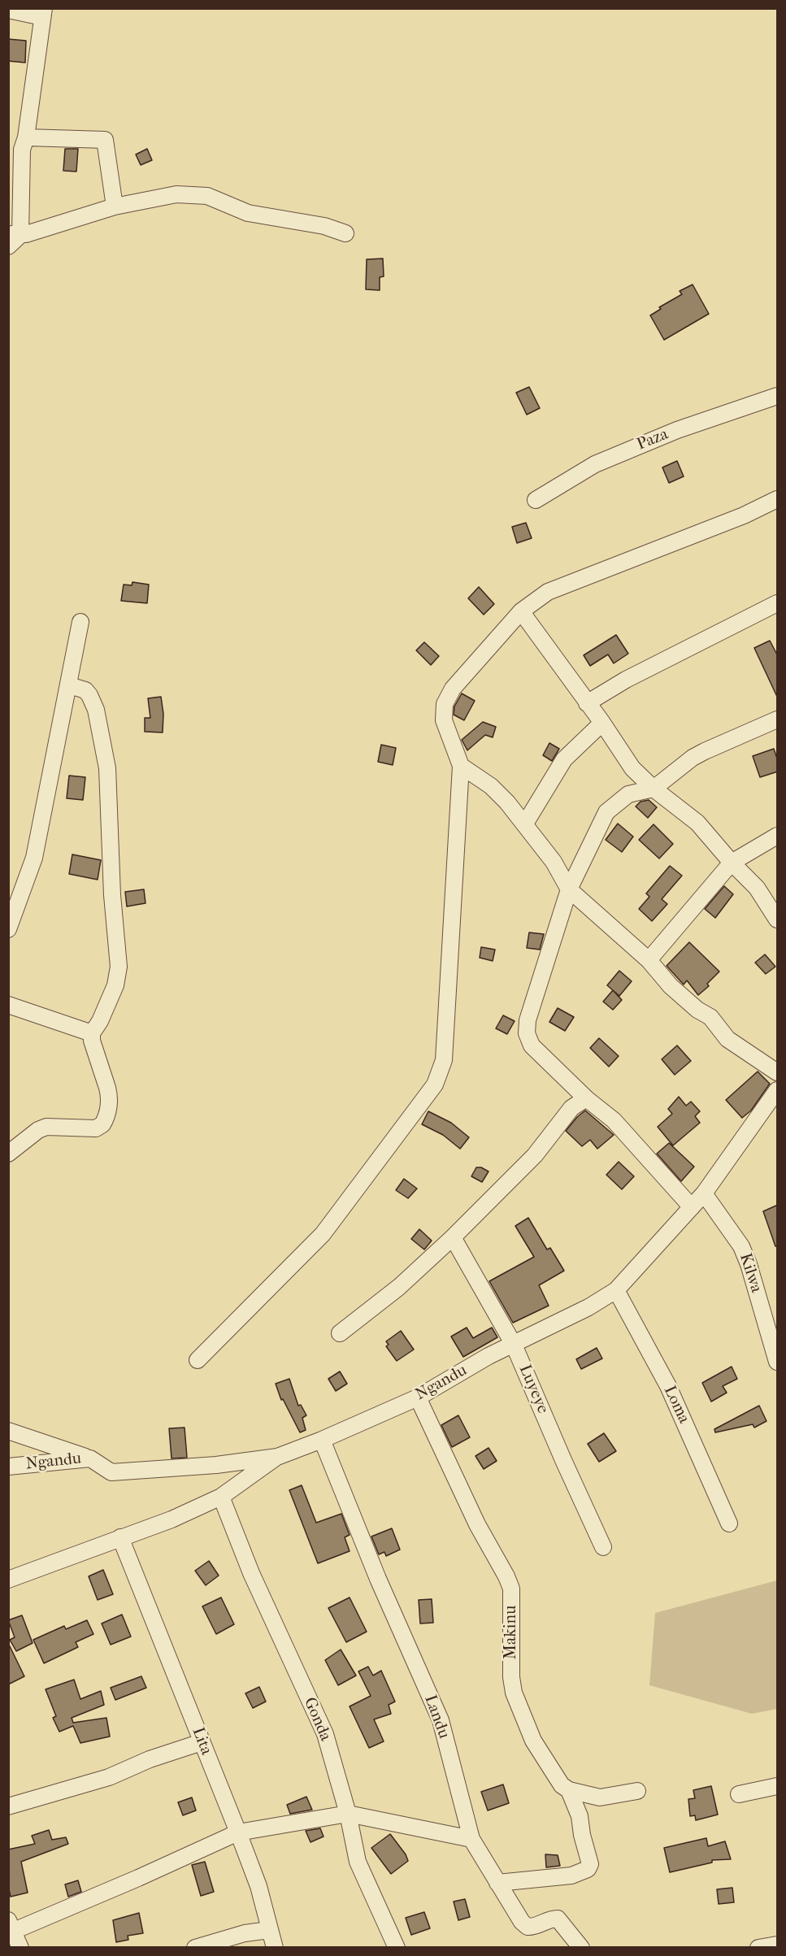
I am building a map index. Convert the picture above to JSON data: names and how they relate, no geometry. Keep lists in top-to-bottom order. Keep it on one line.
{"streets":{"street":["Paza","Kilwa","Ngandu","Luyeye","Loma","Makinu","Landu","Gonda","Lita"]},"crossings":[["Kilwa","Ngandu"],["Ngandu","Luyeye"],["Ngandu","Loma"],["Ngandu","Makinu"],["Ngandu","Landu"],["Makinu","Landu"]]}
